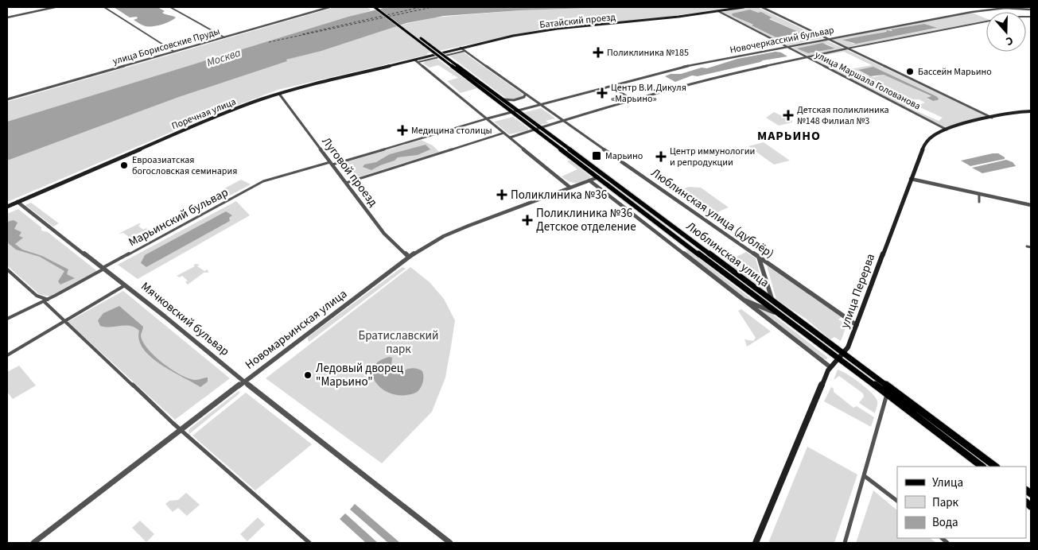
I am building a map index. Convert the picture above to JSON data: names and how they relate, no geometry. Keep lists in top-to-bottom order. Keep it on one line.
{"streets":{"main road":["Батайский проезд","Поречная улица","Люблинская улица","улица Перерва"],"street":["Новочеркасский бульвар","улица Борисовские Пруды","улица Маршала Голованова","Луговой проезд","Люблинская улица (дублёр)","Марьинский бульвар","Мячковский бульвар","Новомарьинская улица"]},"crossings":[["Батайский проезд","улица Маршала Голованова"],["Батайский проезд","Поречная улица"],["Батайский проезд","Люблинская улица (дублёр)"],["Новочеркасский бульвар","улица Маршала Голованова"],["Новочеркасский бульвар","Люблинская улица (дублёр)"],["Новочеркасский бульвар","Марьинский бульвар"],["Новочеркасский бульвар","Люблинская улица"],["улица Маршала Голованова","улица Перерва"],["Поречная улица","Луговой проезд"],["Поречная улица","Мячковский бульвар"],["Луговой проезд","Марьинский бульвар"],["Луговой проезд","Новомарьинская улица"],["Люблинская улица (дублёр)","улица Перерва"],["Марьинский бульвар","Мячковский бульвар"],["Люблинская улица","улица Перерва"],["Люблинская улица","Новомарьинская улица"],["Мячковский бульвар","Новомарьинская улица"]],"districts":["МАРЬИНО"],"water":["Москва"],"parks":["Братиславский парк"],"places":{"health":["Поликлиника №185","Центр В.И.Дикуля «Марьино»","Детская поликлиника №148 Филиал №3","Медицина столицы","Центр иммунологии и репродукции","Поликлиника №36","Поликлиника №36 Детское отделение"],"other":["Бассейн Марьино","Евроазиатская богословская семинария","Ледовый дворец \"Марьино\""],"transit":["Марьино"]},"legend":["Улица","Парк","Вода"],"north":"bottom"}
